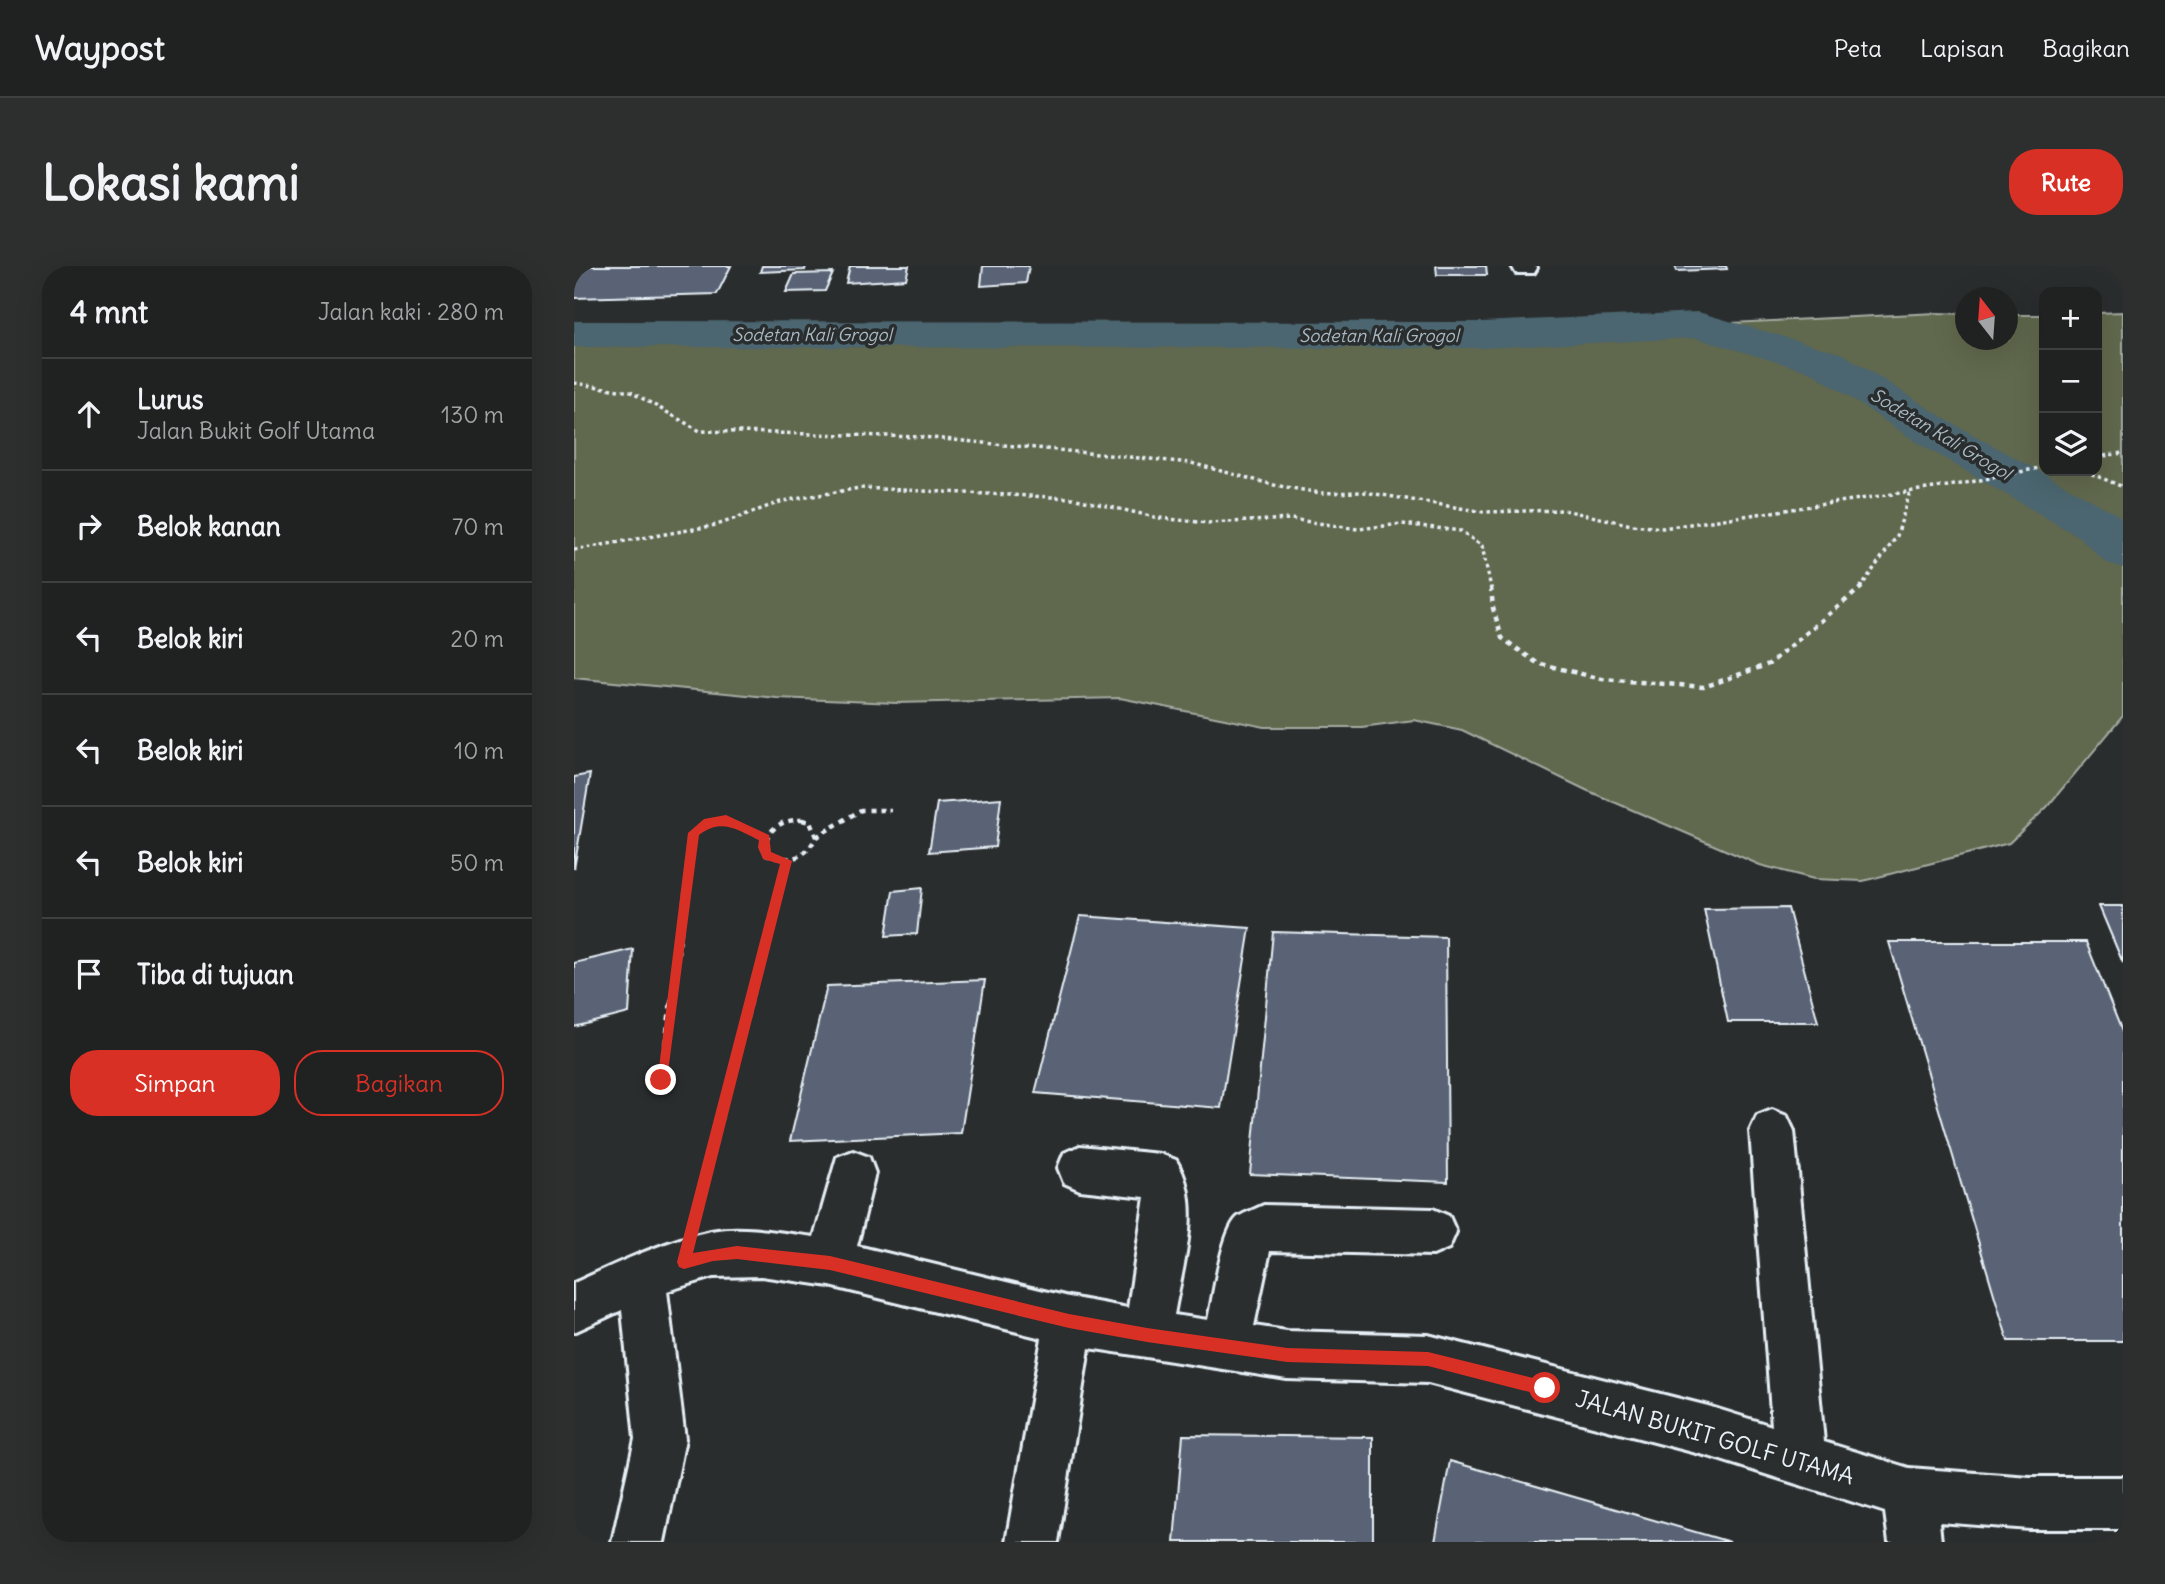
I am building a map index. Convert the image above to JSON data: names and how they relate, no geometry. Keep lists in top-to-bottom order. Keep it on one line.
{"streets":{"street":["JALAN BUKIT GOLF UTAMA"]},"water":["Sodetan Kali Grogol"],"north":"top","page":{"header":"Waypost","nav":["Peta","Lapisan","Bagikan"],"buttons":["Rute",["Simpan","Bagikan"]],"title":"Lokasi kami","heading":["4 mnt","Jalan kaki · 280 m"],"map_buttons":["+","−"],"list":[["Lurus","Jalan Bukit Golf Utama","130 m"],["Belok kanan","70 m"],["Belok kiri","20 m"],["Belok kiri","10 m"],["Belok kiri","50 m"],"Tiba di tujuan"]}}
